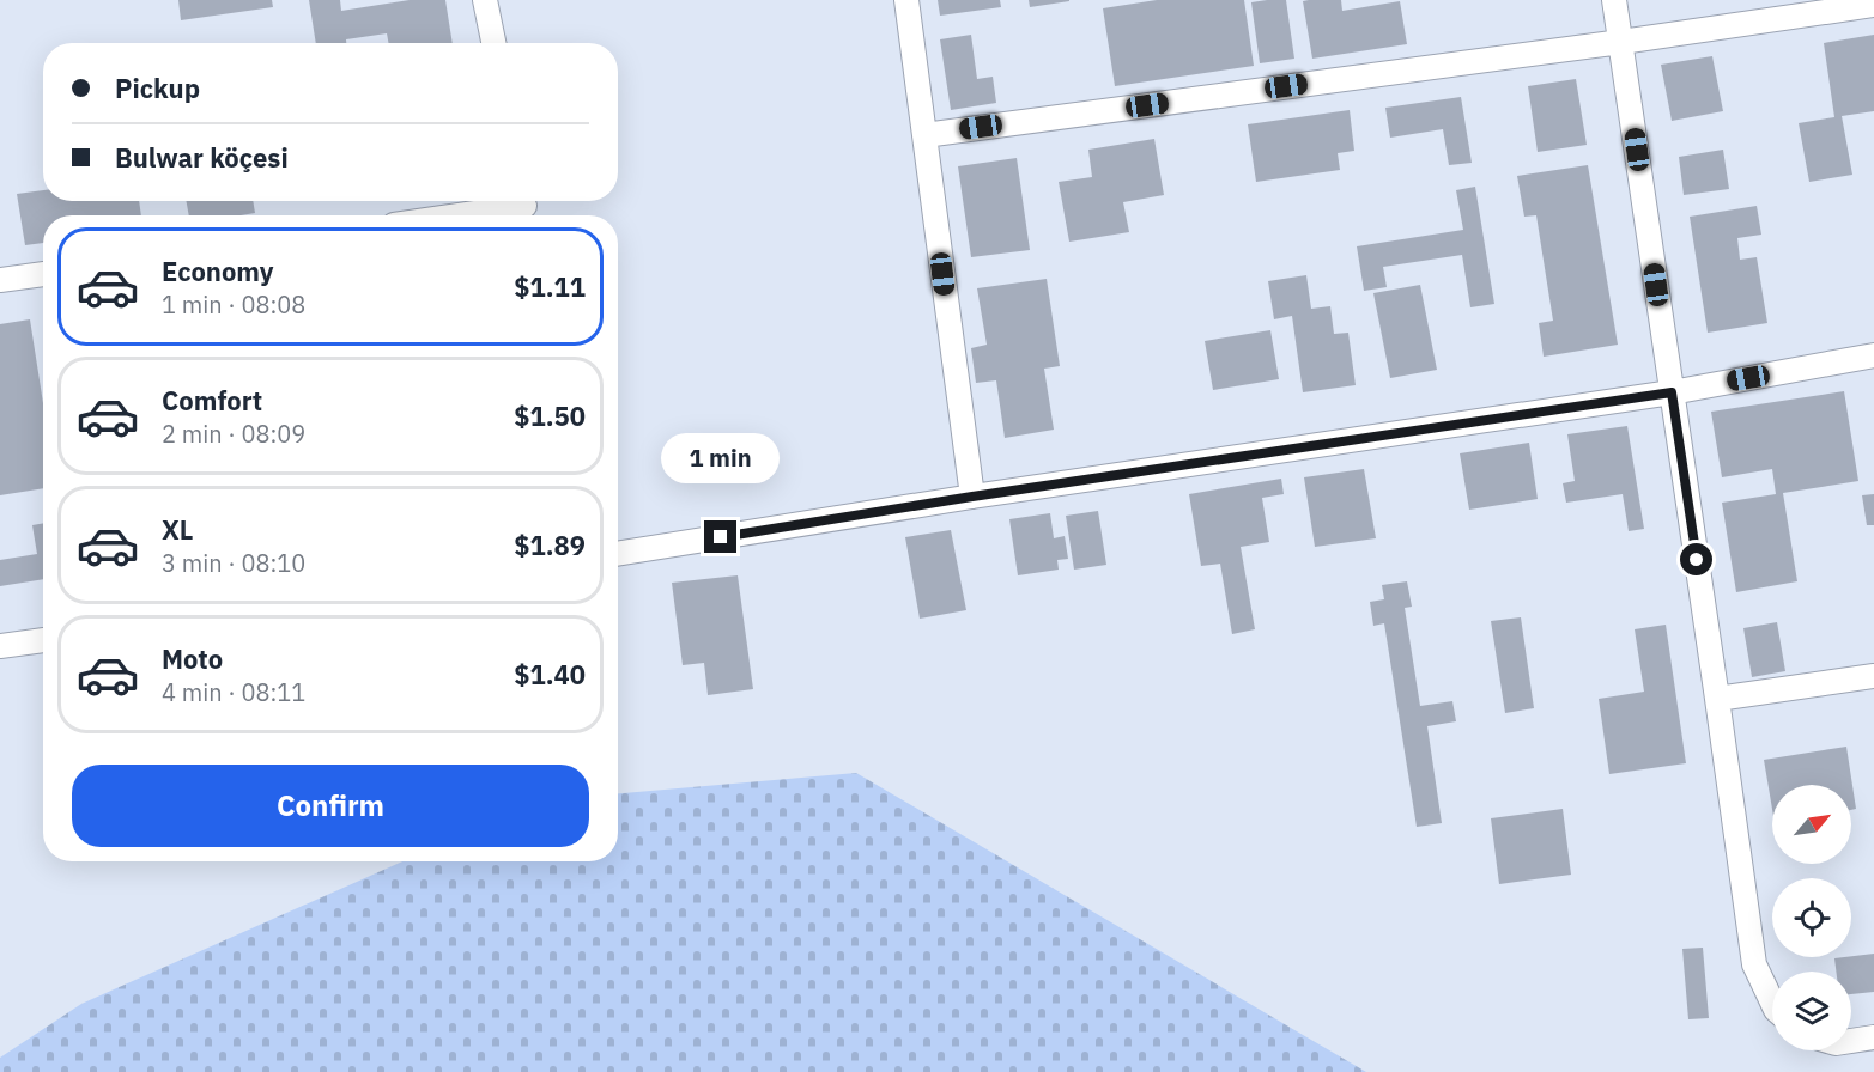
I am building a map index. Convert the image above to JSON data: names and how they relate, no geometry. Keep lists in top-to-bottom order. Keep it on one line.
{"north":"top right","page":{"banner":["Pickup","Bulwar köçesi"],"list":[{"name":"Economy","note":"1 min · 08:08","value":"$1.11"},{"name":"Comfort","note":"2 min · 08:09","value":"$1.50"},{"name":"XL","note":"3 min · 08:10","value":"$1.89"},{"name":"Moto","note":"4 min · 08:11","value":"$1.40"}],"bubble":"1 min","buttons":"Confirm"}}
